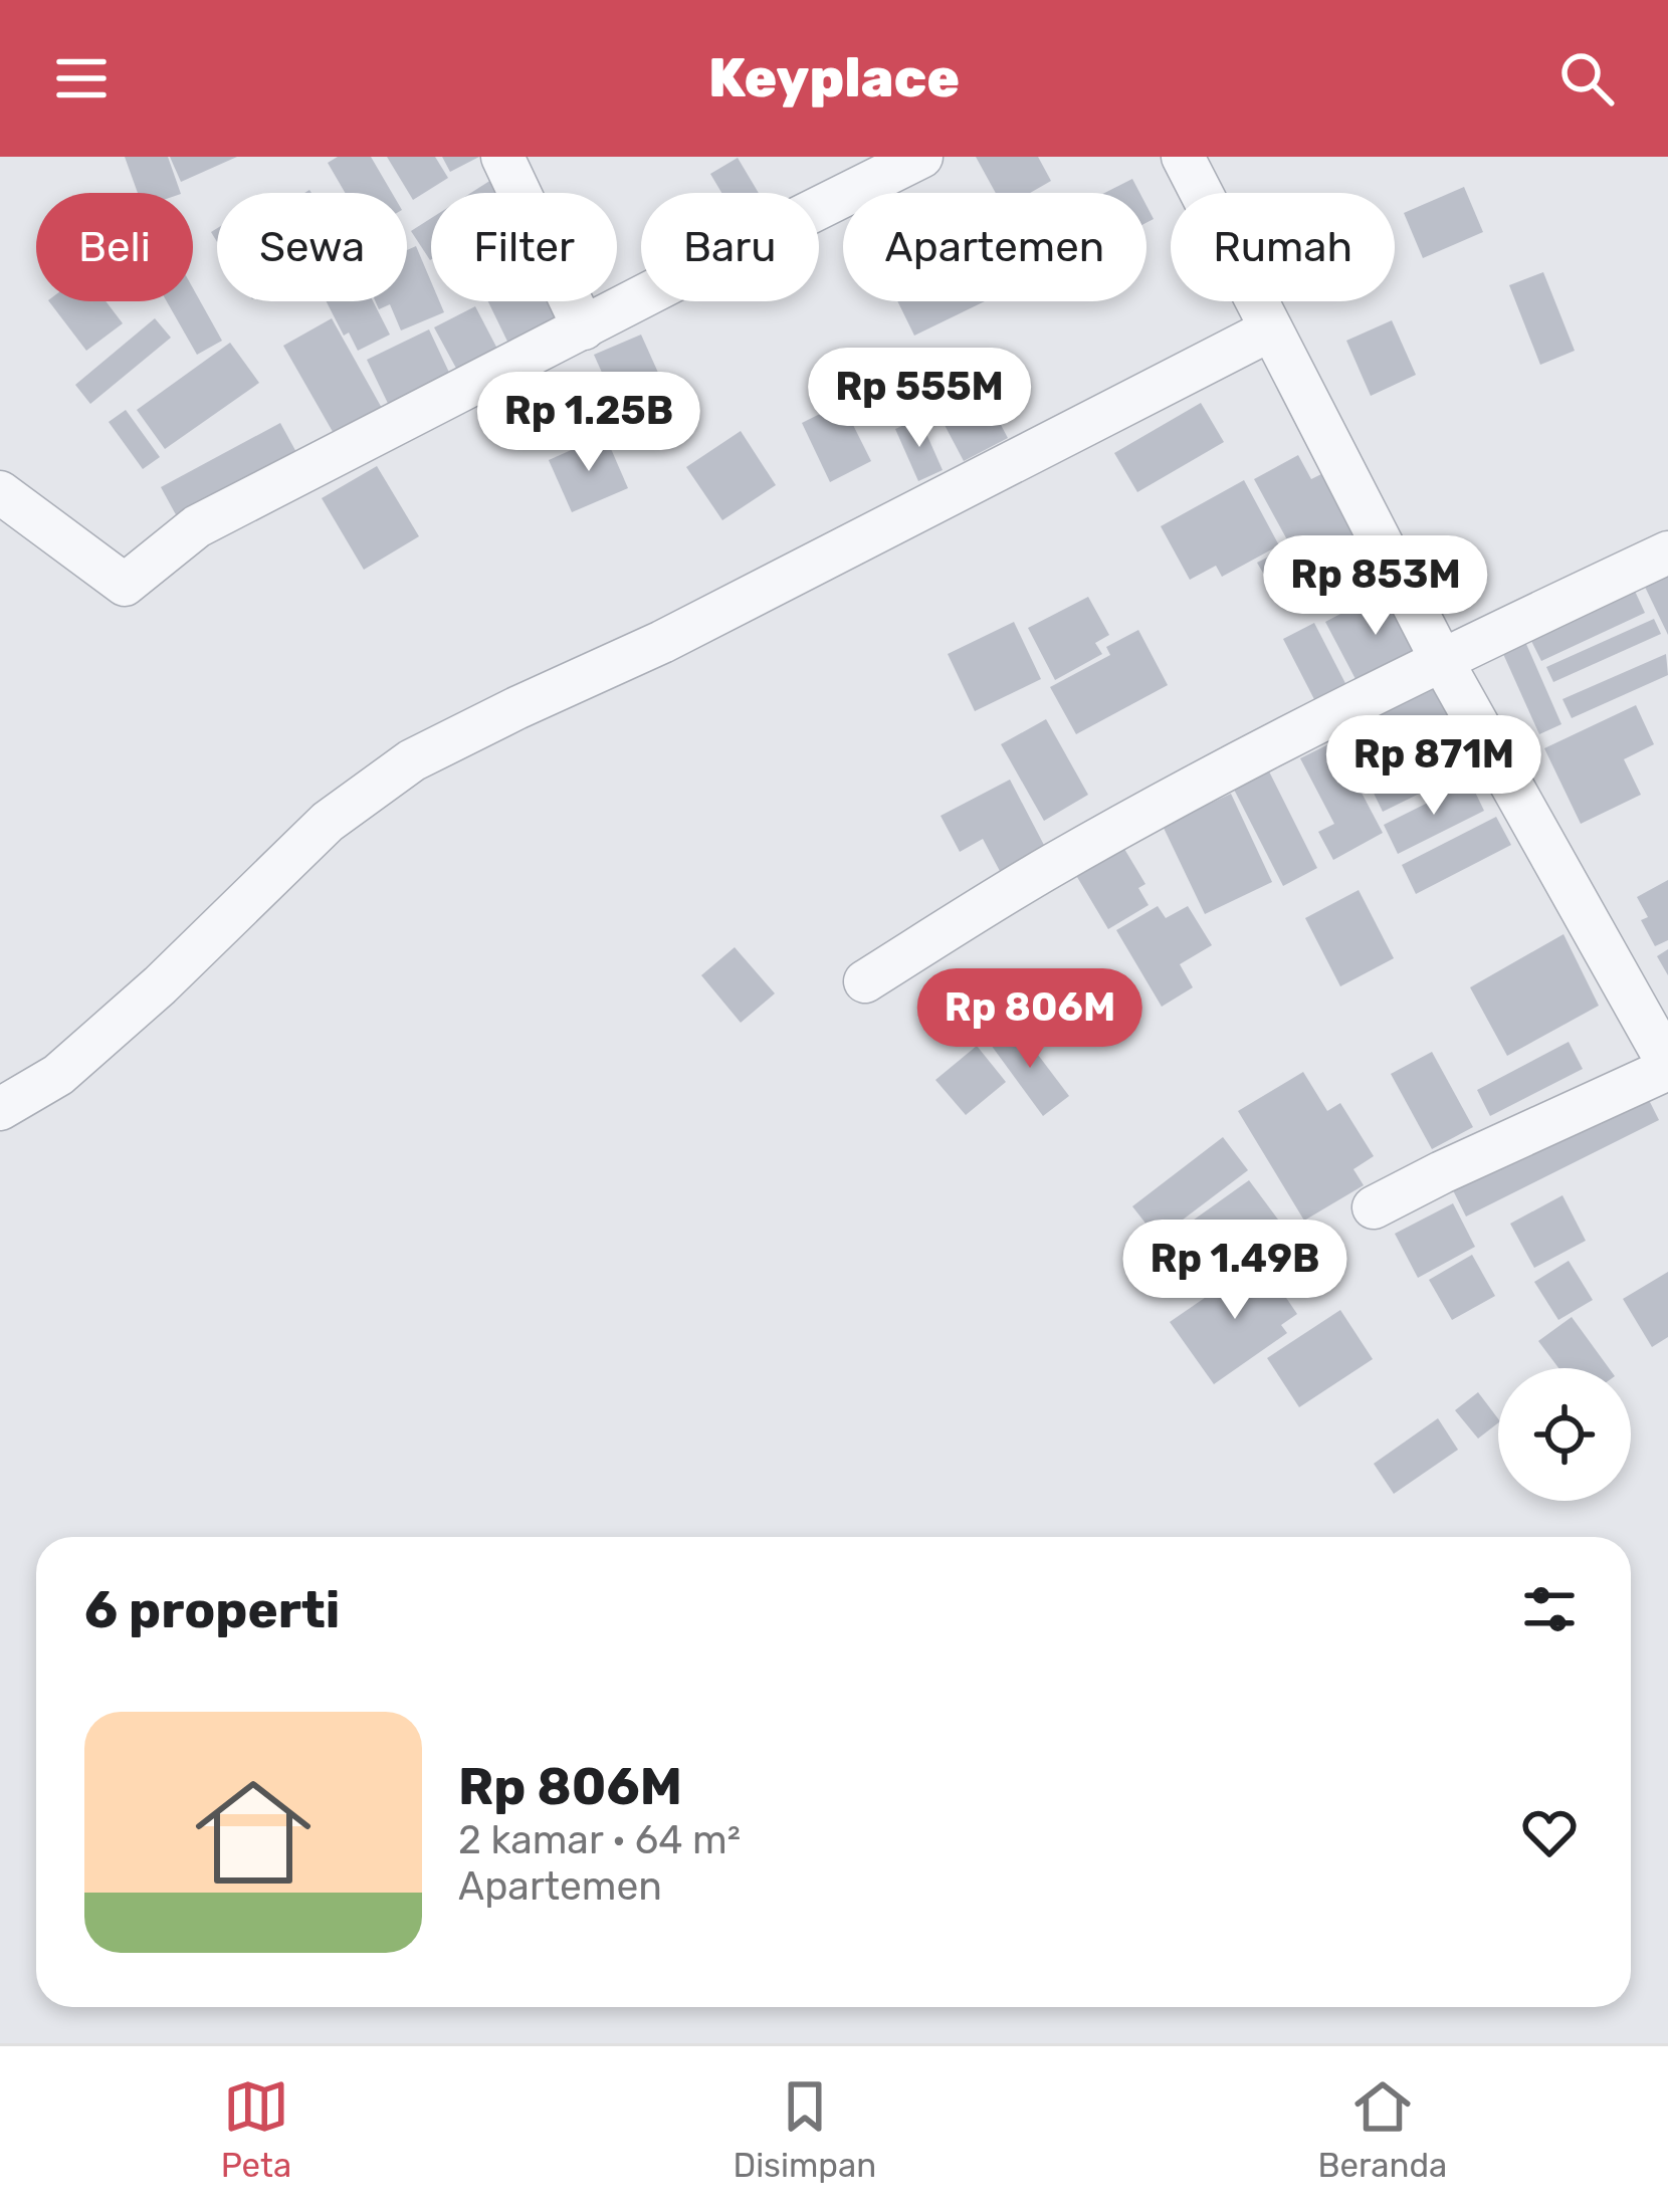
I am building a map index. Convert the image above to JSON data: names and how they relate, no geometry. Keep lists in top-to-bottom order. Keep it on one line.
{"page":{"header":"Keyplace","chip":["Beli","Sewa","Filter","Baru","Apartemen","Rumah"],"price":["Rp 555M","Rp 1.25B","Rp 853M","Rp 871M","Rp 806M","Rp 1.49B"],"heading":"6 properti","list":[{"name":"Rp 806M","note":"2 kamar · 64 m² · Apartemen"}],"tabs":["Peta","Disimpan","Beranda"]}}
